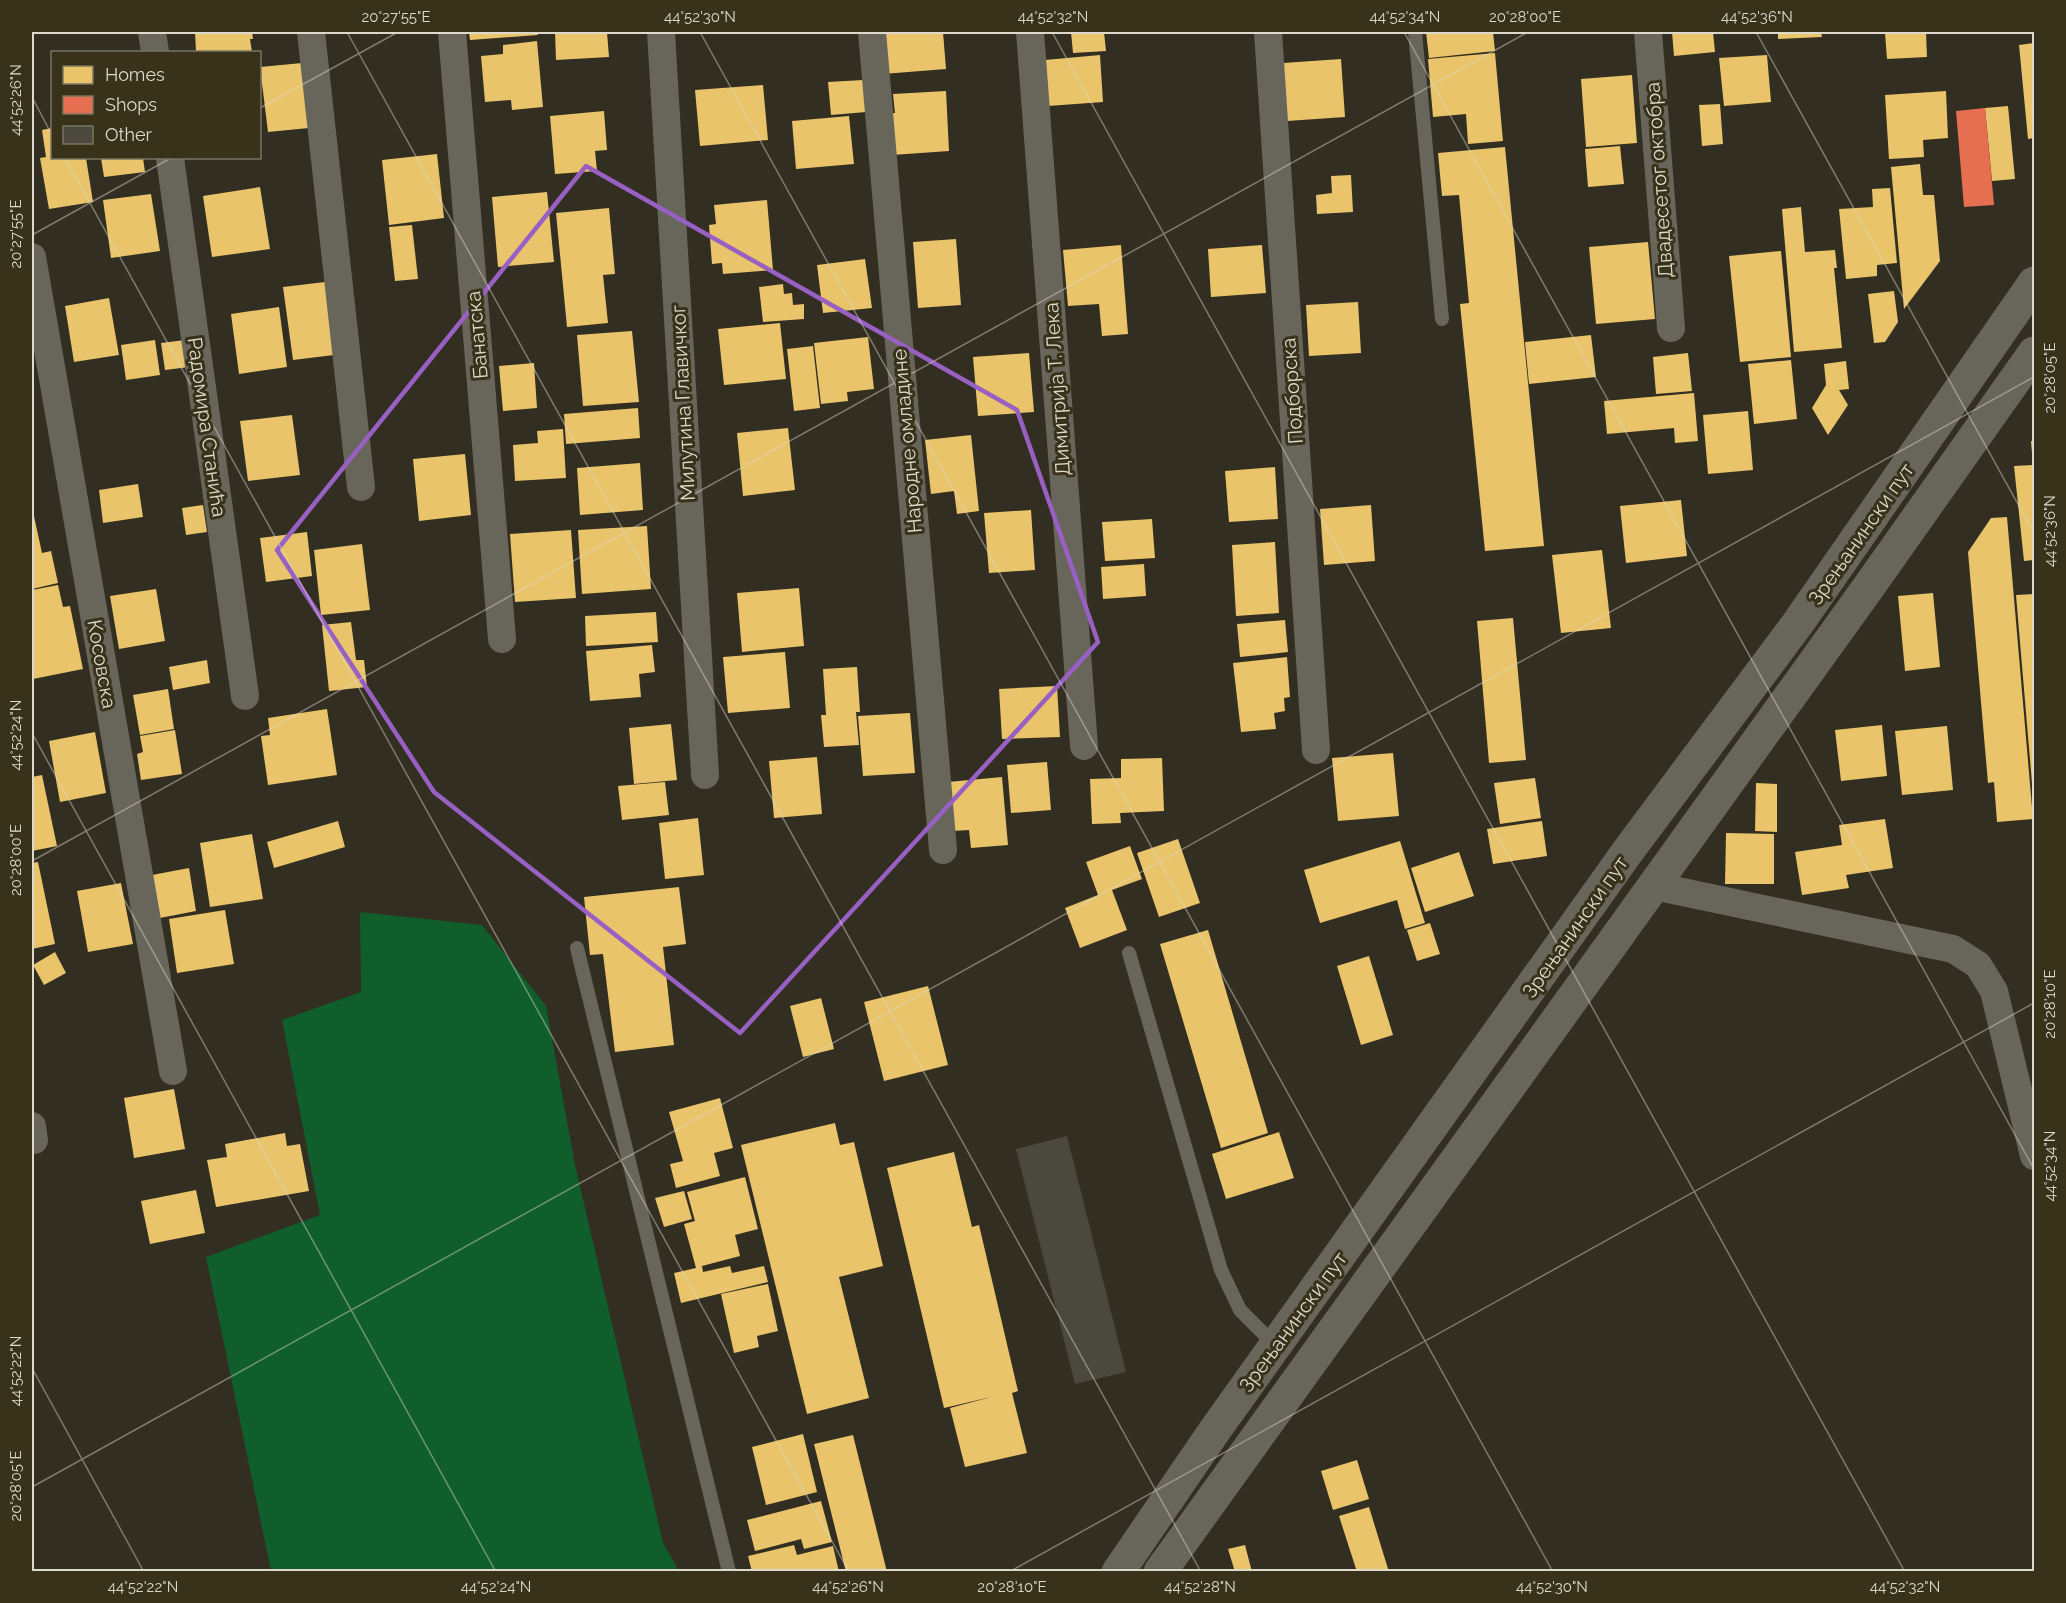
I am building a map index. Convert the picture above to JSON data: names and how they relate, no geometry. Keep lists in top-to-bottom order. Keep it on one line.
{"streets":{"main road":["Зрењанински пут"],"street":["Двадесетог октобра","Банатска","Димитрија Т. Лека","Подборска","Милутина Главичког","Радомира Станића","Народне омладине","Косовска"]},"legend":["Homes","Shops","Other"],"coordinates":["20°27'55\"E","44°52'30\"N","44°52'32\"N","44°52'34\"N","20°28'00\"E","44°52'36\"N","44°52'26\"N","20°28'05\"E","44°52'24\"N","20°28'10\"E","44°52'22\"N","44°52'28\"N"]}
